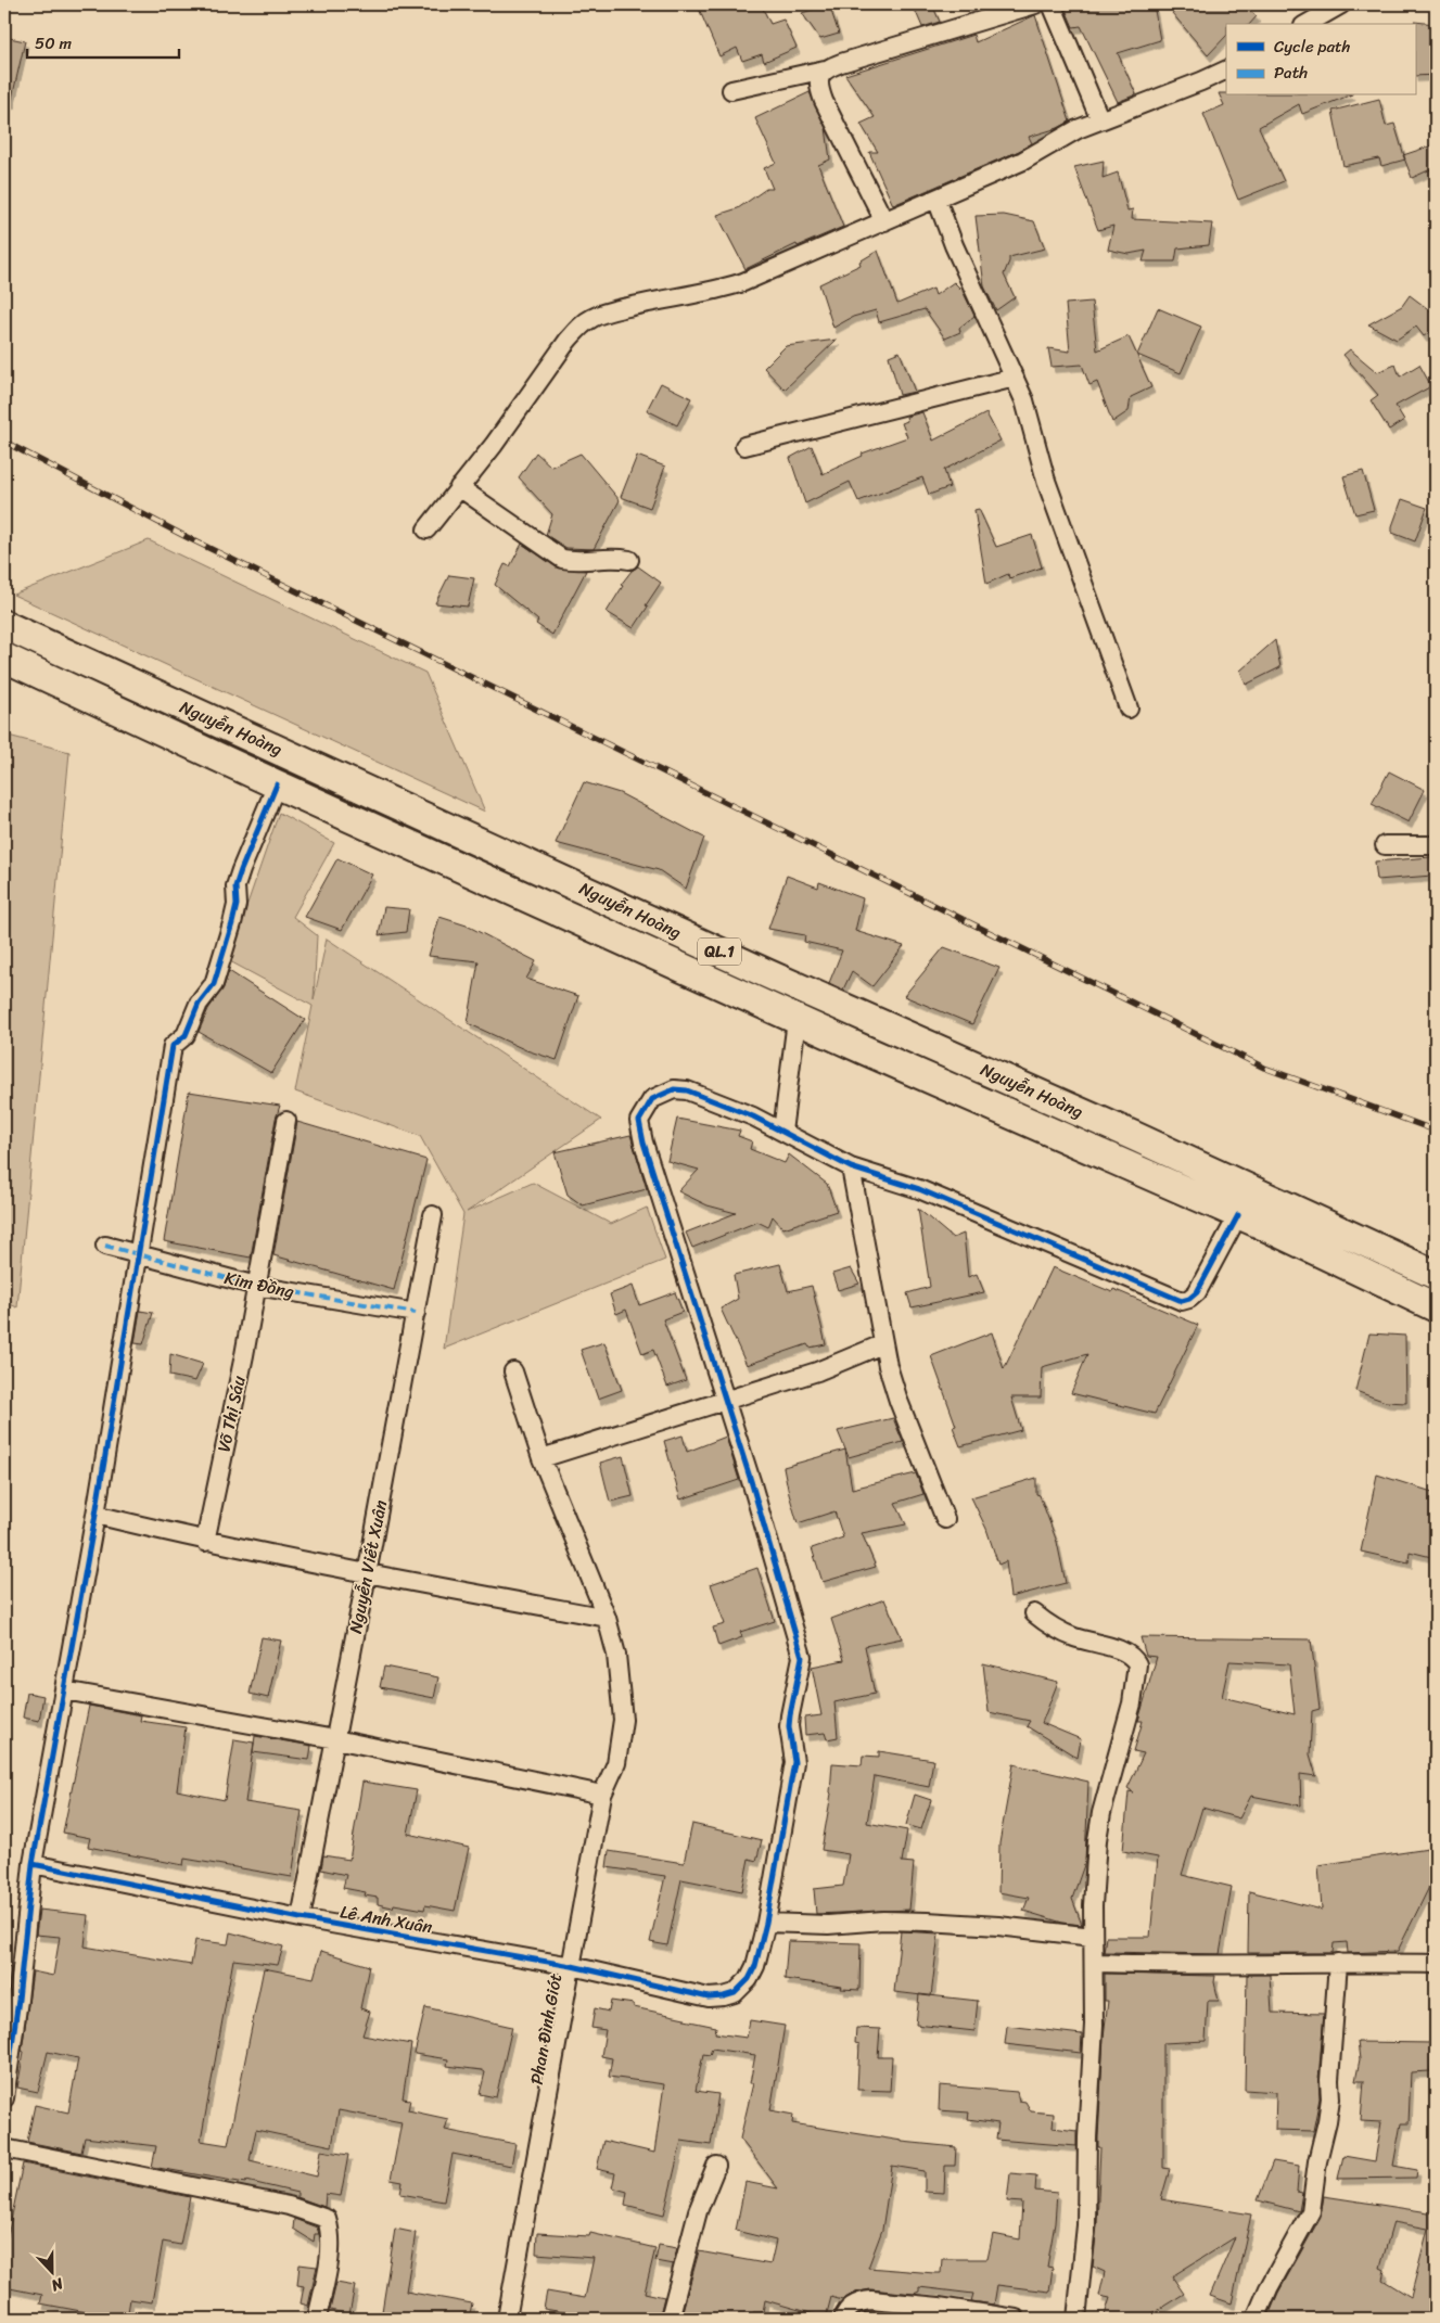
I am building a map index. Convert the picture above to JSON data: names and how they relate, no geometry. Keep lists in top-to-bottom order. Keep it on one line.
{"streets":{"highway":["Nguyễn Hoàng","QL.1"],"street":["Kim Đồng","Võ Thị Sáu","Nguyễn Viết Xuân","Lê Anh Xuân","Phan Đình Giót"]},"crossings":[["Kim Đồng","Võ Thị Sáu"],["Kim Đồng","Nguyễn Viết Xuân"],["Nguyễn Viết Xuân","Lê Anh Xuân"],["Lê Anh Xuân","Phan Đình Giót"]],"legend":["Cycle path","Path"],"scale_bar":"50 m","north":"bottom"}
